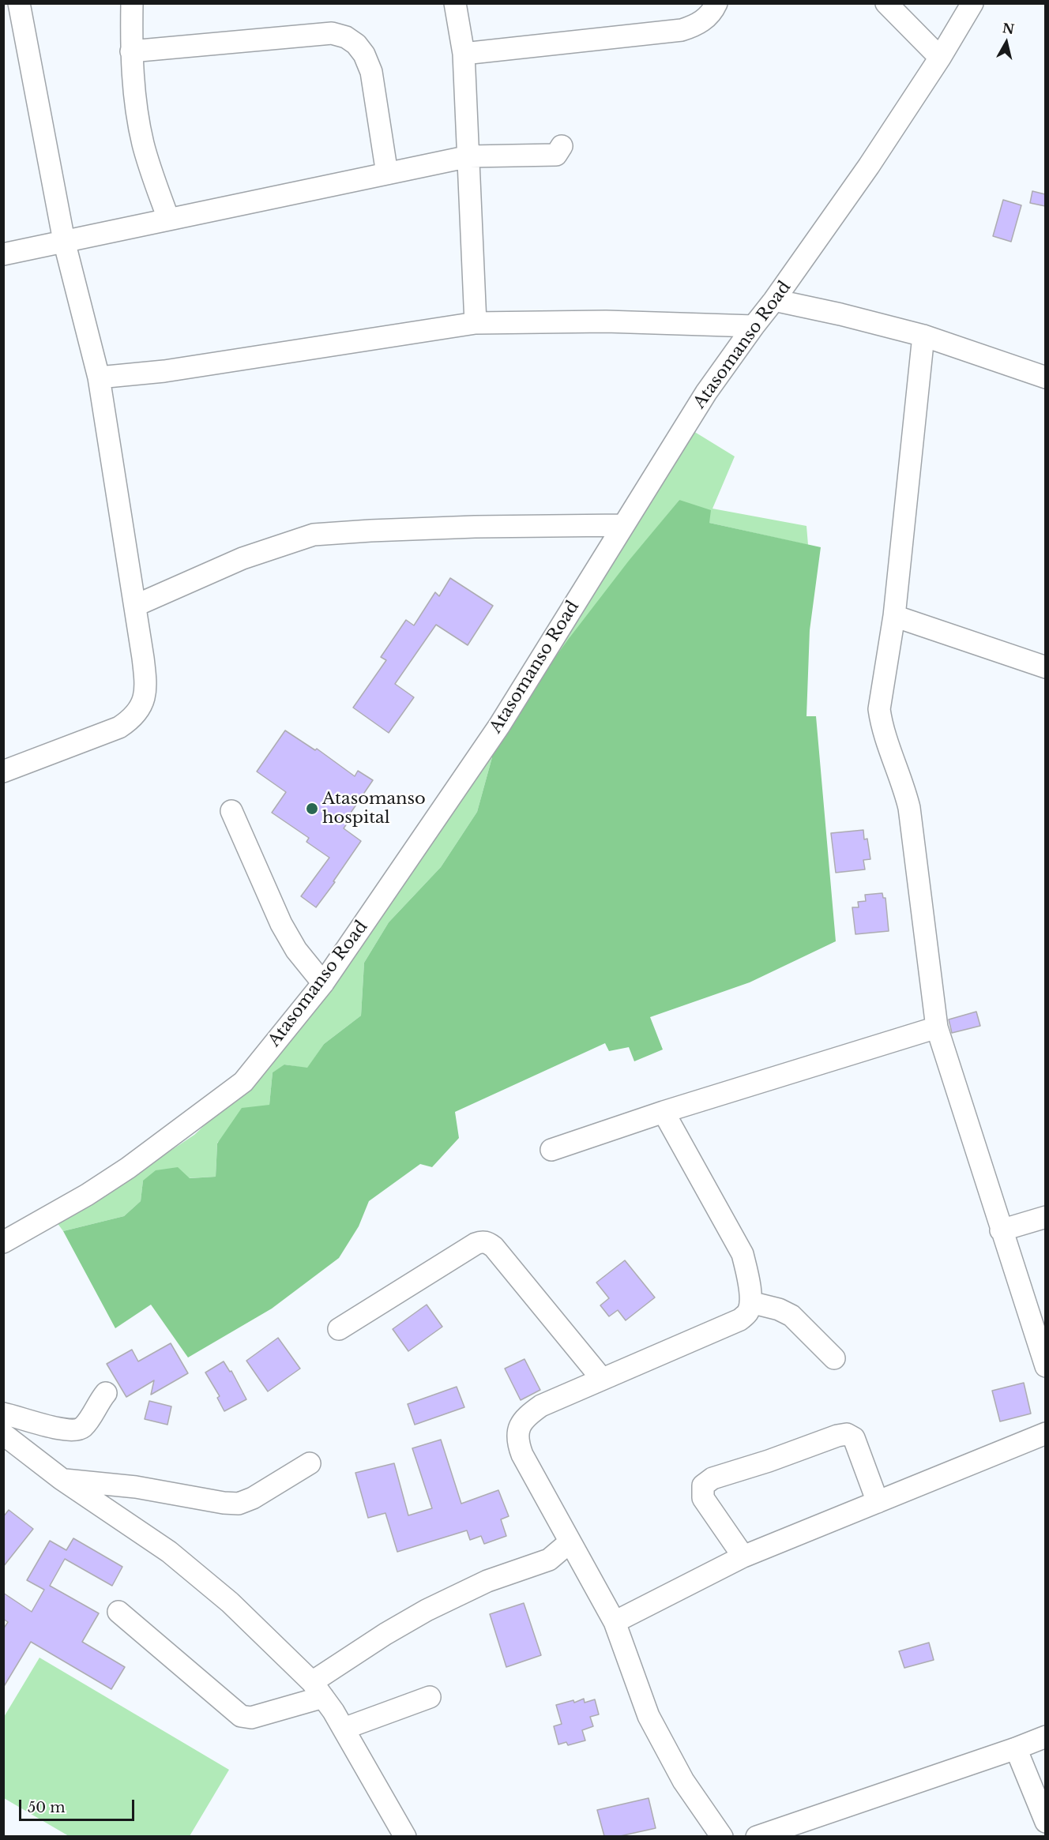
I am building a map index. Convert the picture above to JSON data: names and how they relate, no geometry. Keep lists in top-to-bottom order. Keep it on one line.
{"streets":{"street":["Atasomanso Road"]},"places":["Atasomanso hospital"],"scale_bar":"50 m","north":"top"}
